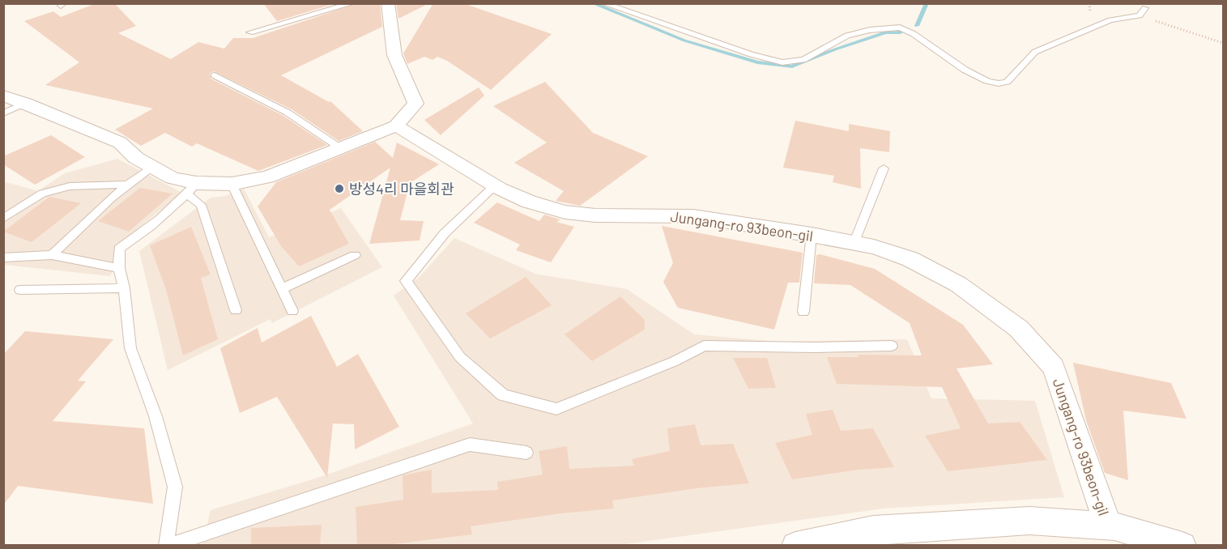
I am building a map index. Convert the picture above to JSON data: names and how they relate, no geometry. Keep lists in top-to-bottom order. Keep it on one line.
{"streets":{"street":["Jungang-ro 93beon-gil"]},"places":["방성4리 마을회관"]}
